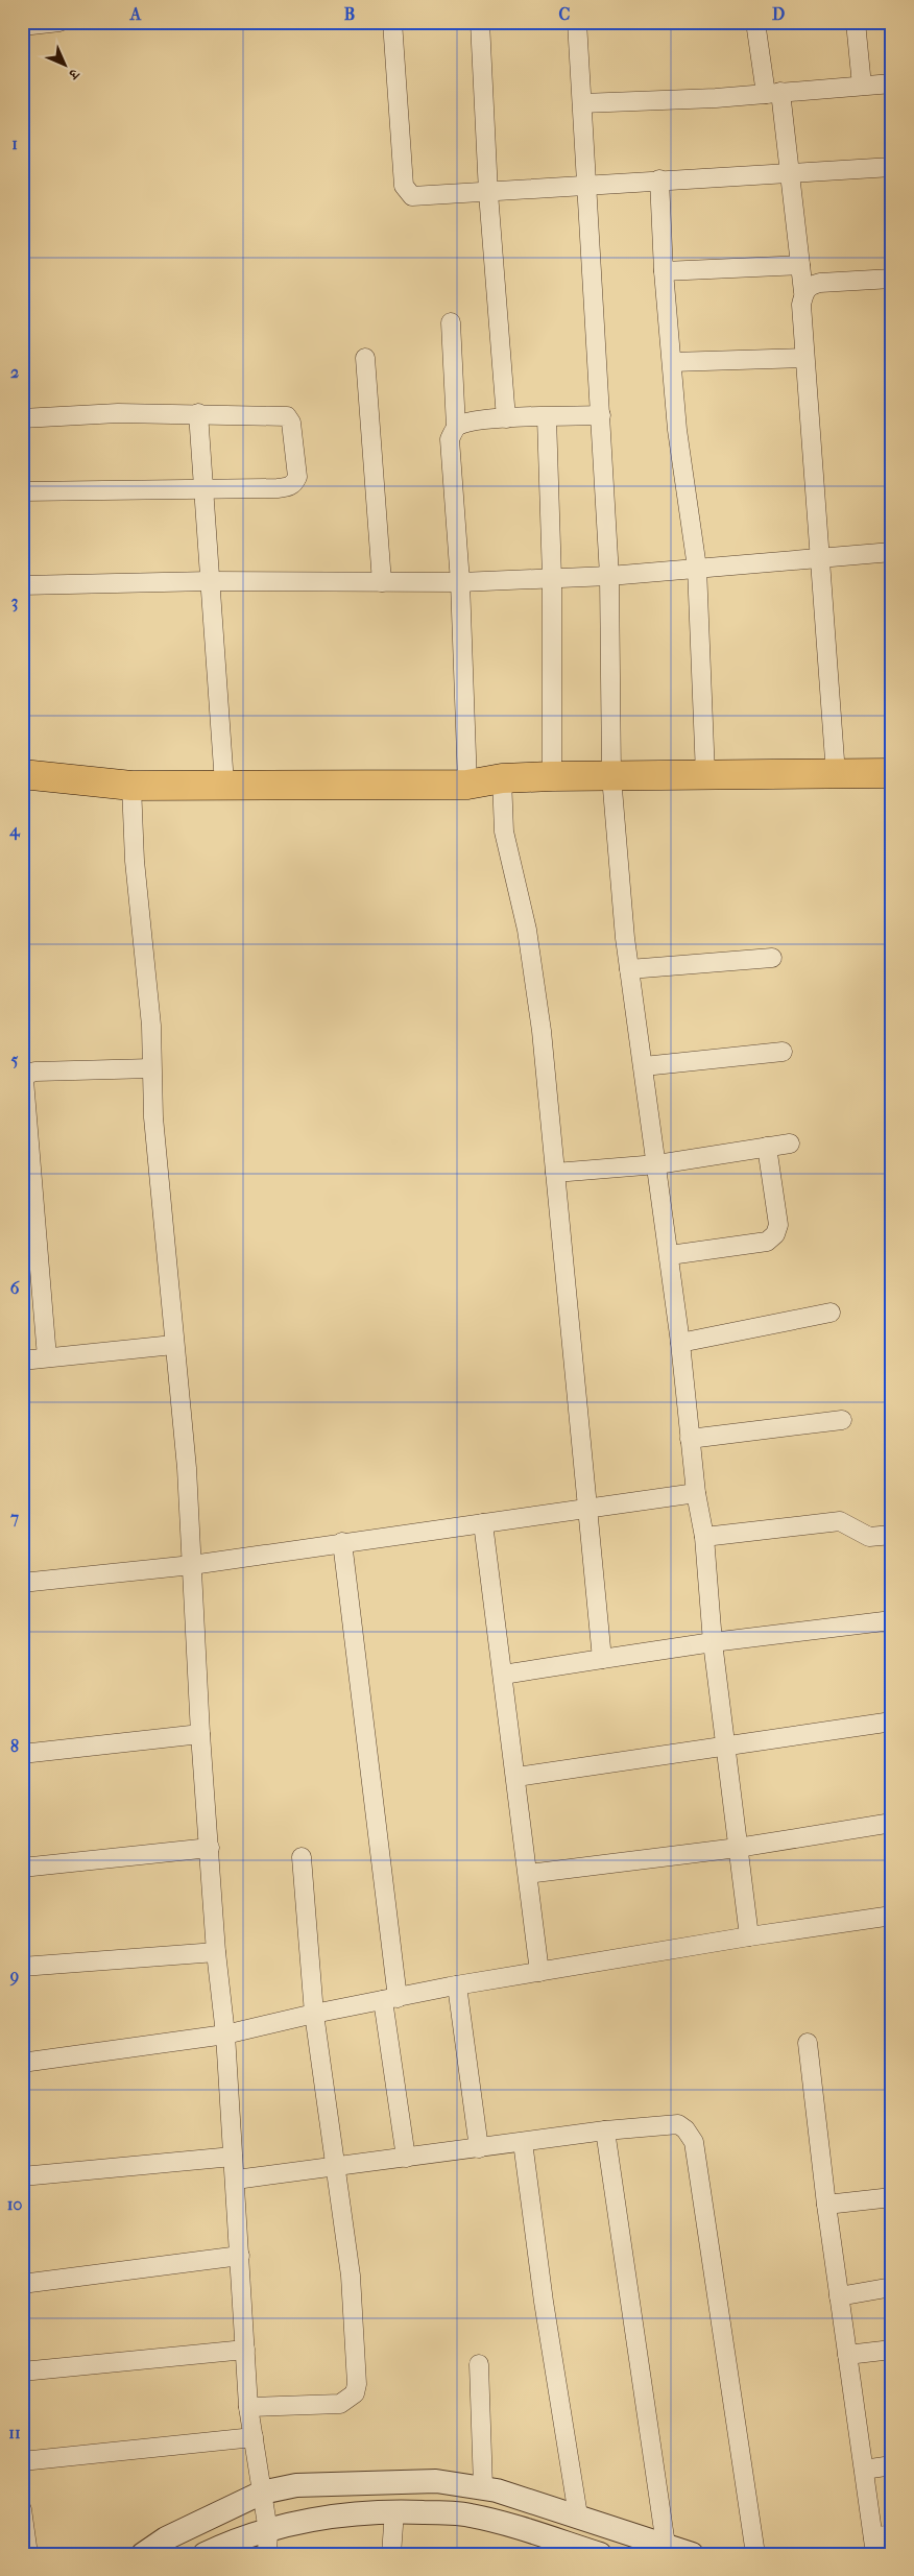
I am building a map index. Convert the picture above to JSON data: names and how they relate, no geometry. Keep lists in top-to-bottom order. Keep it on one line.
{"north":"bottom right","grid":{"columns":["A","B","C","D"],"rows":["1","2","3","4","5","6","7","8","9","10","11"]}}
